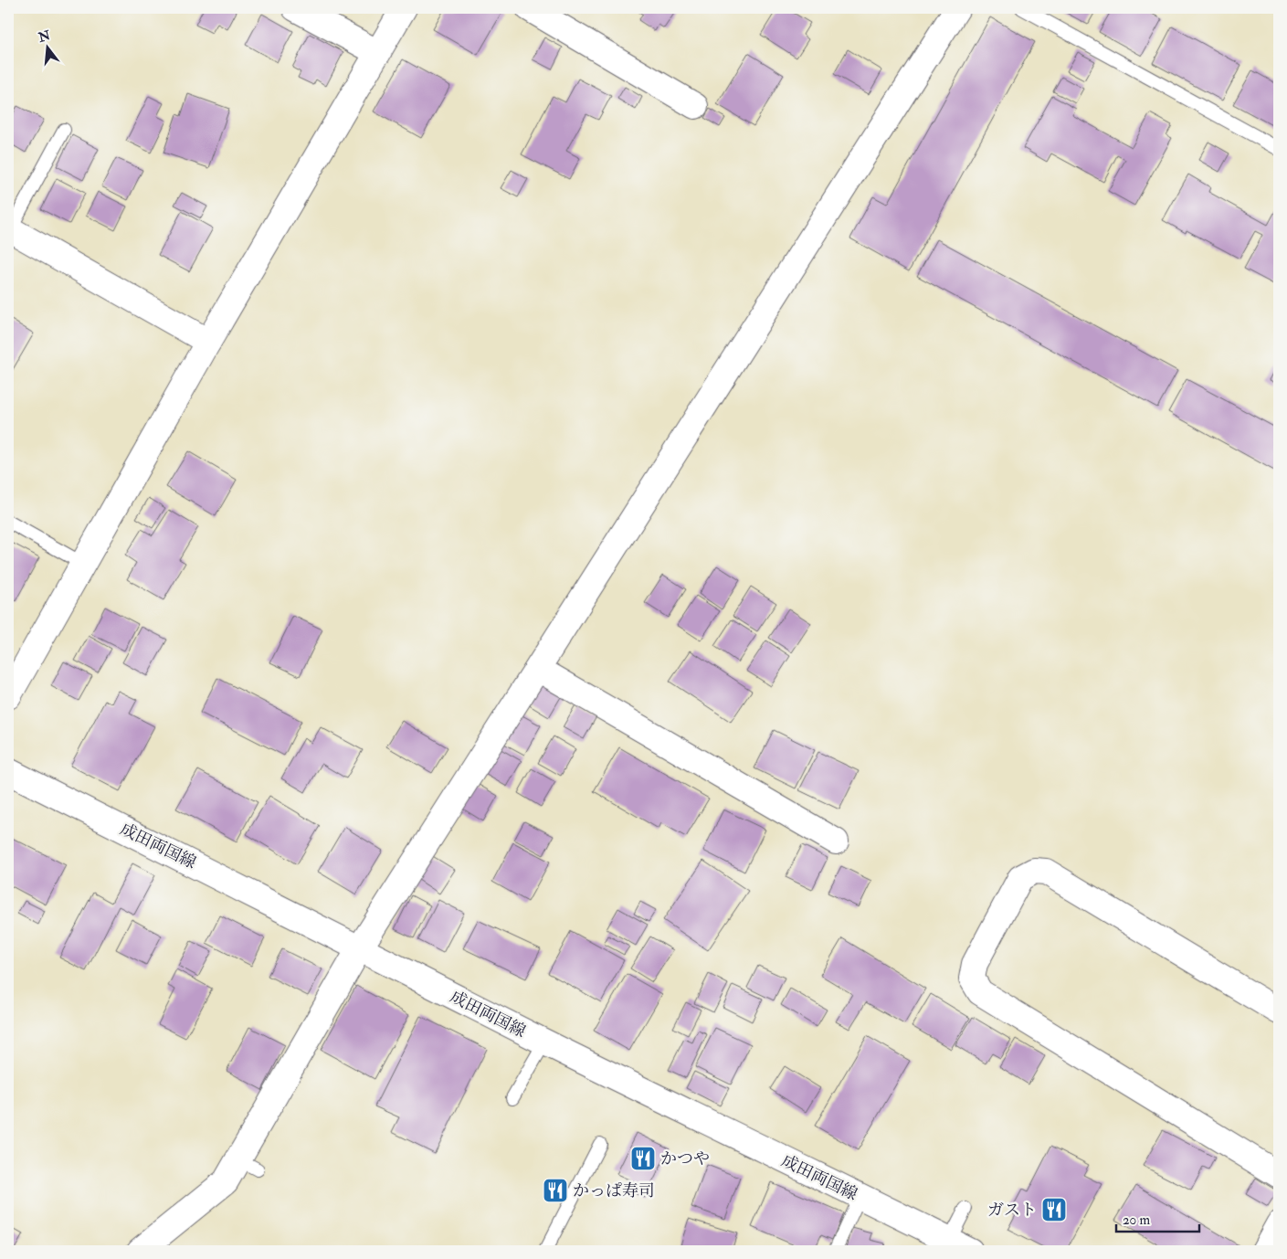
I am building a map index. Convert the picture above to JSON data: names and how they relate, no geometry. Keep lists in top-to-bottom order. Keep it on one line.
{"streets":{"street":["成田両国線"]},"places":{"restaurant":["かつや","かっぱ寿司","ガスト"]},"scale_bar":"20 m","north":"top"}
